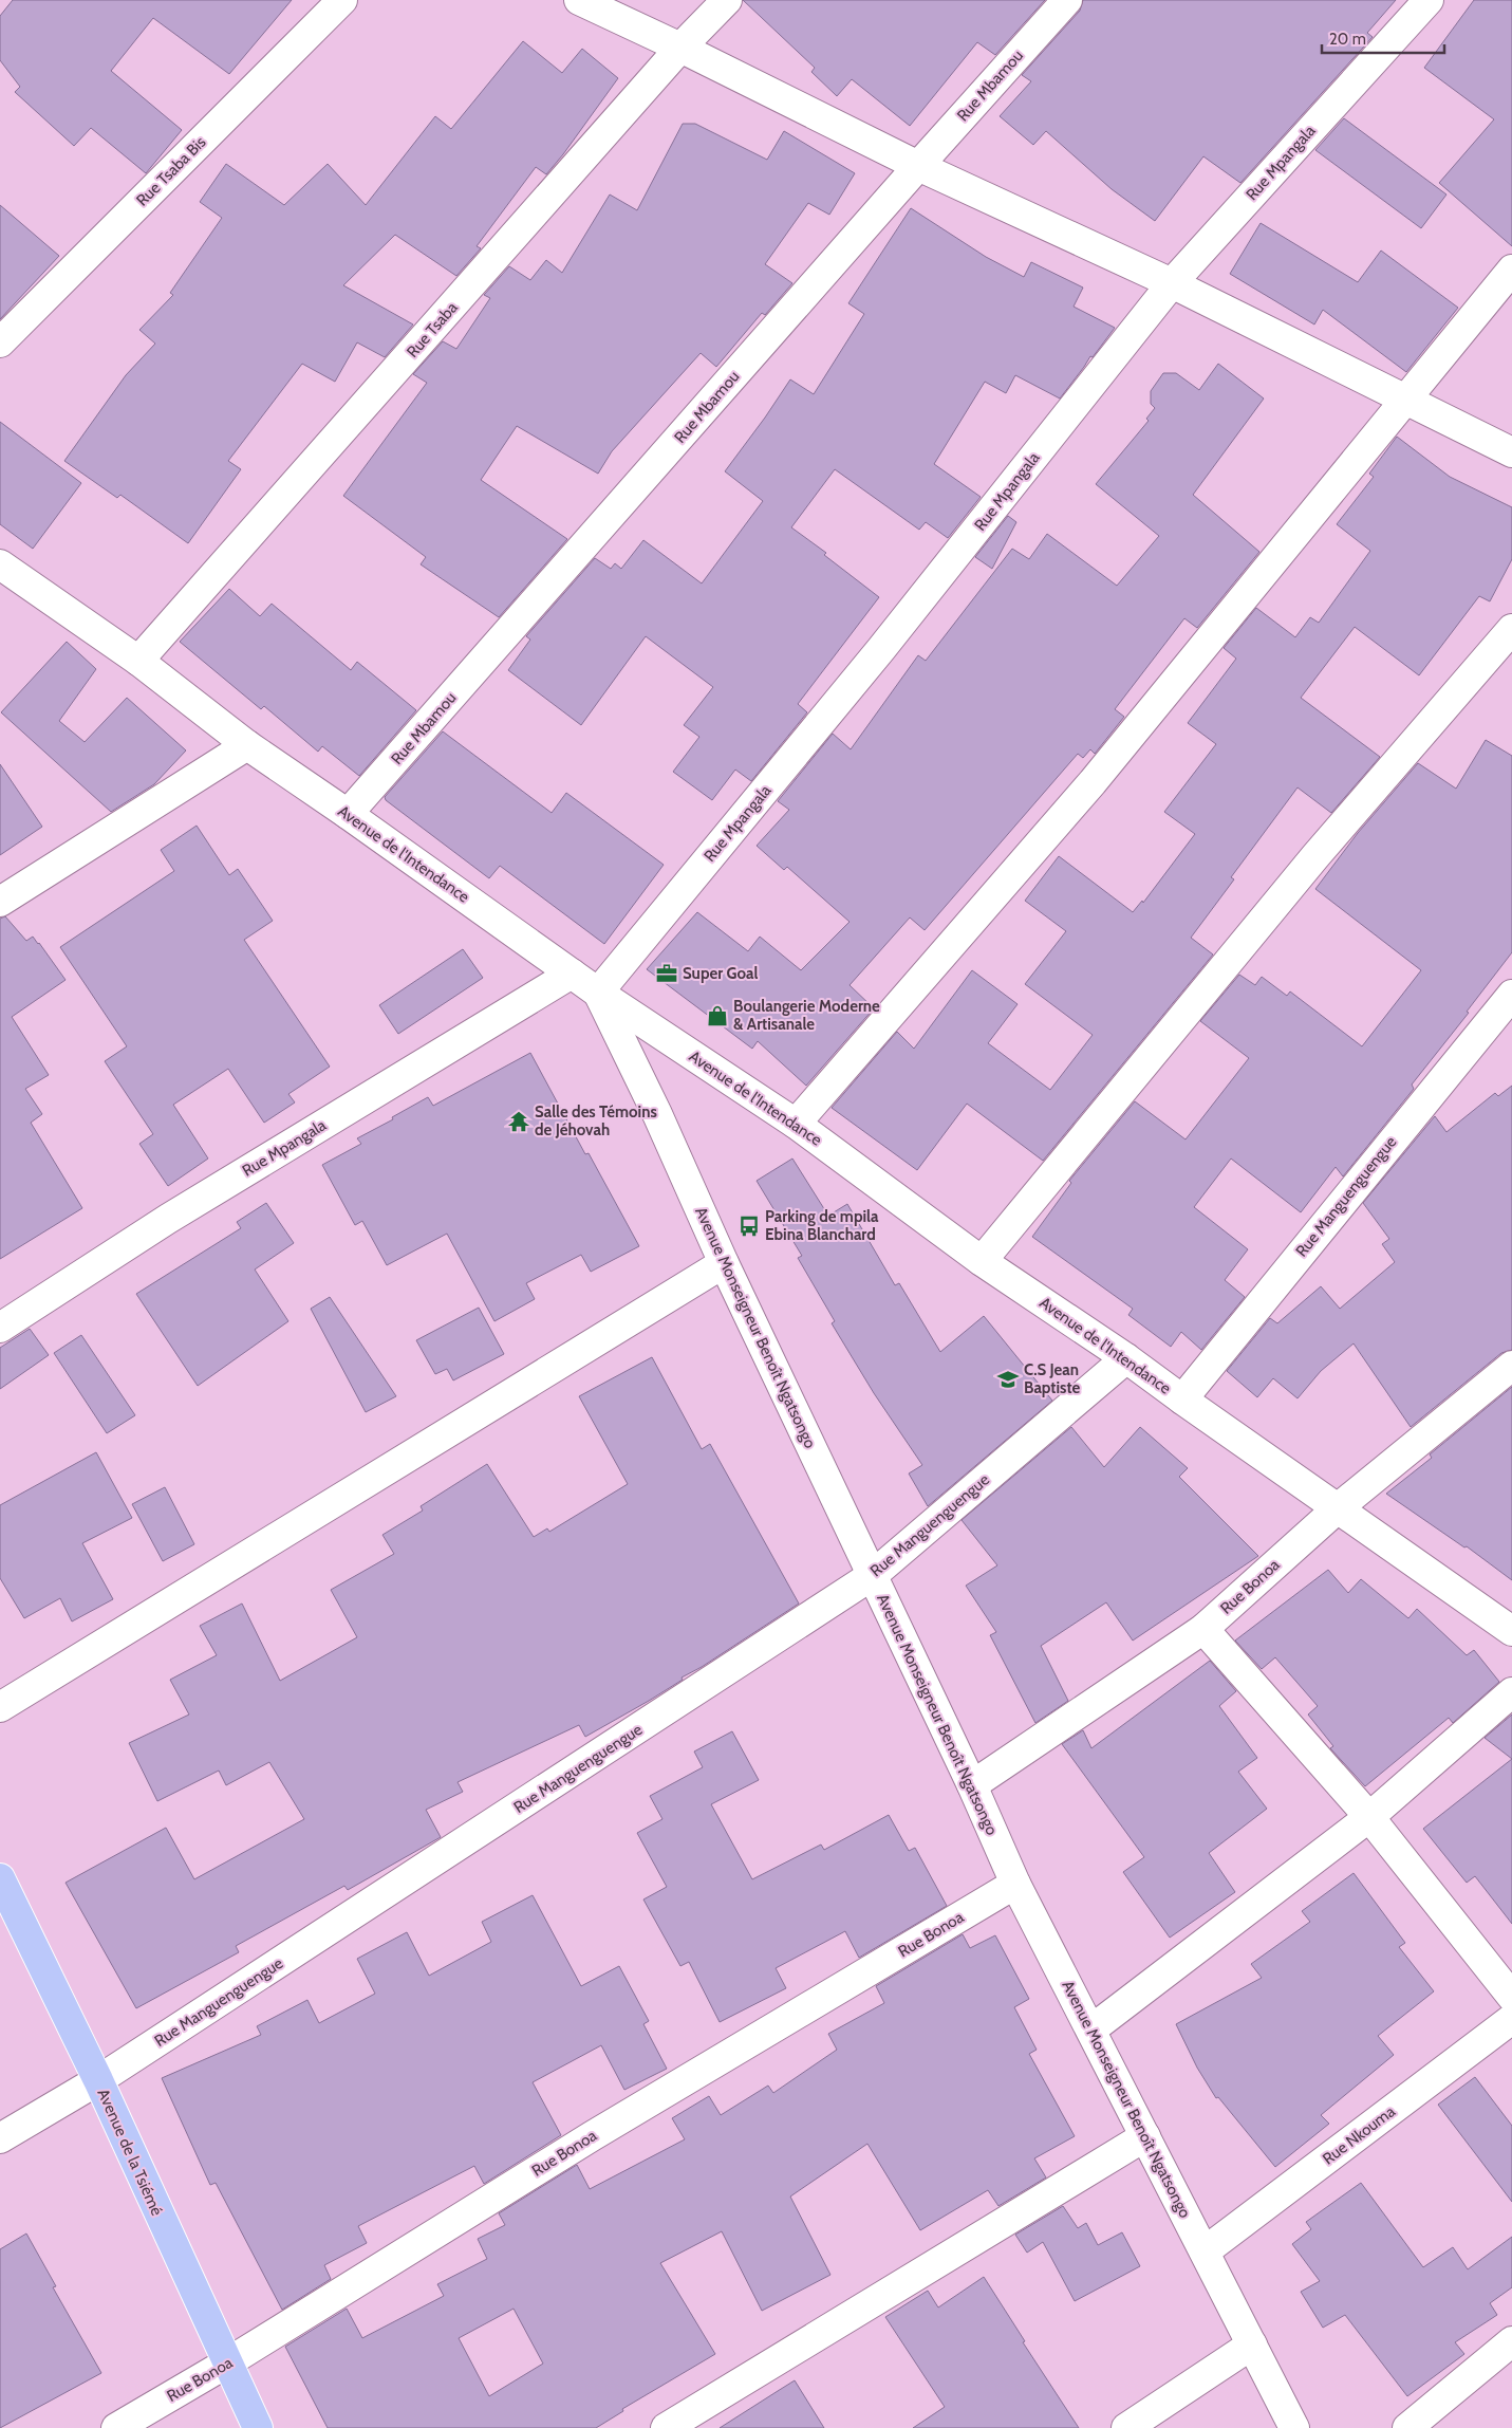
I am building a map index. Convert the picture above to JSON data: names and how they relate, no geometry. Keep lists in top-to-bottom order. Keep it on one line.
{"streets":{"main road":["Avenue de la Tsiémé"],"street":["Rue Mbamou","Rue Mpangala","Rue Tsaba Bis","Rue Tsaba","Avenue de l'Intendance","Rue Manguenguengue","Avenue Monseigneur Benoît Ngatsongo","Rue Bonoa","Rue Nkouma"]},"crossings":[["Rue Mbamou","Avenue de l'Intendance"],["Rue Mpangala","Avenue de l'Intendance"],["Rue Mpangala","Avenue Monseigneur Benoît Ngatsongo"],["Rue Tsaba","Avenue de l'Intendance"],["Avenue de l'Intendance","Rue Manguenguengue"],["Avenue de l'Intendance","Avenue Monseigneur Benoît Ngatsongo"],["Avenue de l'Intendance","Rue Bonoa"],["Rue Manguenguengue","Avenue Monseigneur Benoît Ngatsongo"],["Rue Manguenguengue","Avenue de la Tsiémé"],["Avenue Monseigneur Benoît Ngatsongo","Rue Bonoa"],["Avenue Monseigneur Benoît Ngatsongo","Rue Nkouma"],["Rue Bonoa","Avenue de la Tsiémé"]],"places":{"office":["Super Goal"],"shop":["Boulangerie Moderne & Artisanale"],"temple":["Salle des Témoins de Jéhovah"],"bus stop":["Parking de mpila Ebina Blanchard"],"school or university":["C.S Jean Baptiste"]},"scale_bar":"20 m"}
